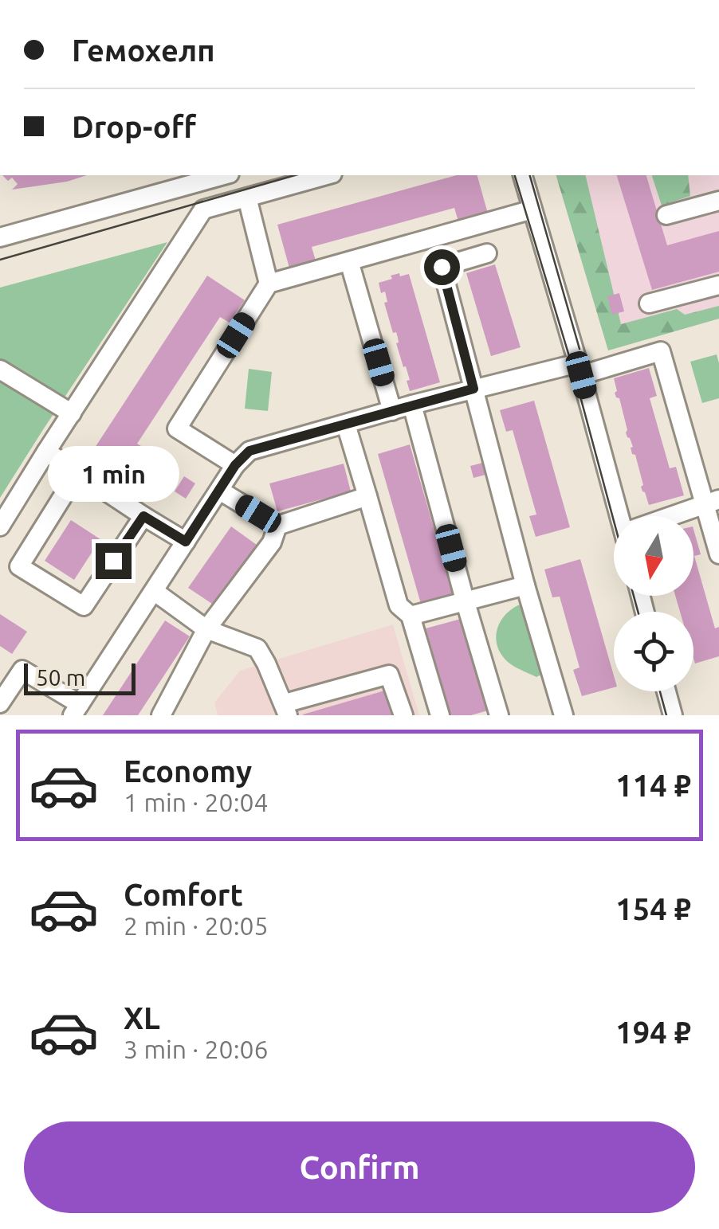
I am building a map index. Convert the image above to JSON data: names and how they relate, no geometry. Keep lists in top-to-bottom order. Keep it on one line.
{"scale_bar":"50 m","north":"bottom","page":{"banner":["Гемохелп","Drop-off"],"bubble":"1 min","scale":"50 m","list":[{"name":"Economy","note":"1 min · 20:04","value":"114 ₽"},{"name":"Comfort","note":"2 min · 20:05","value":"154 ₽"},{"name":"XL","note":"3 min · 20:06","value":"194 ₽"}],"buttons":"Confirm"}}
